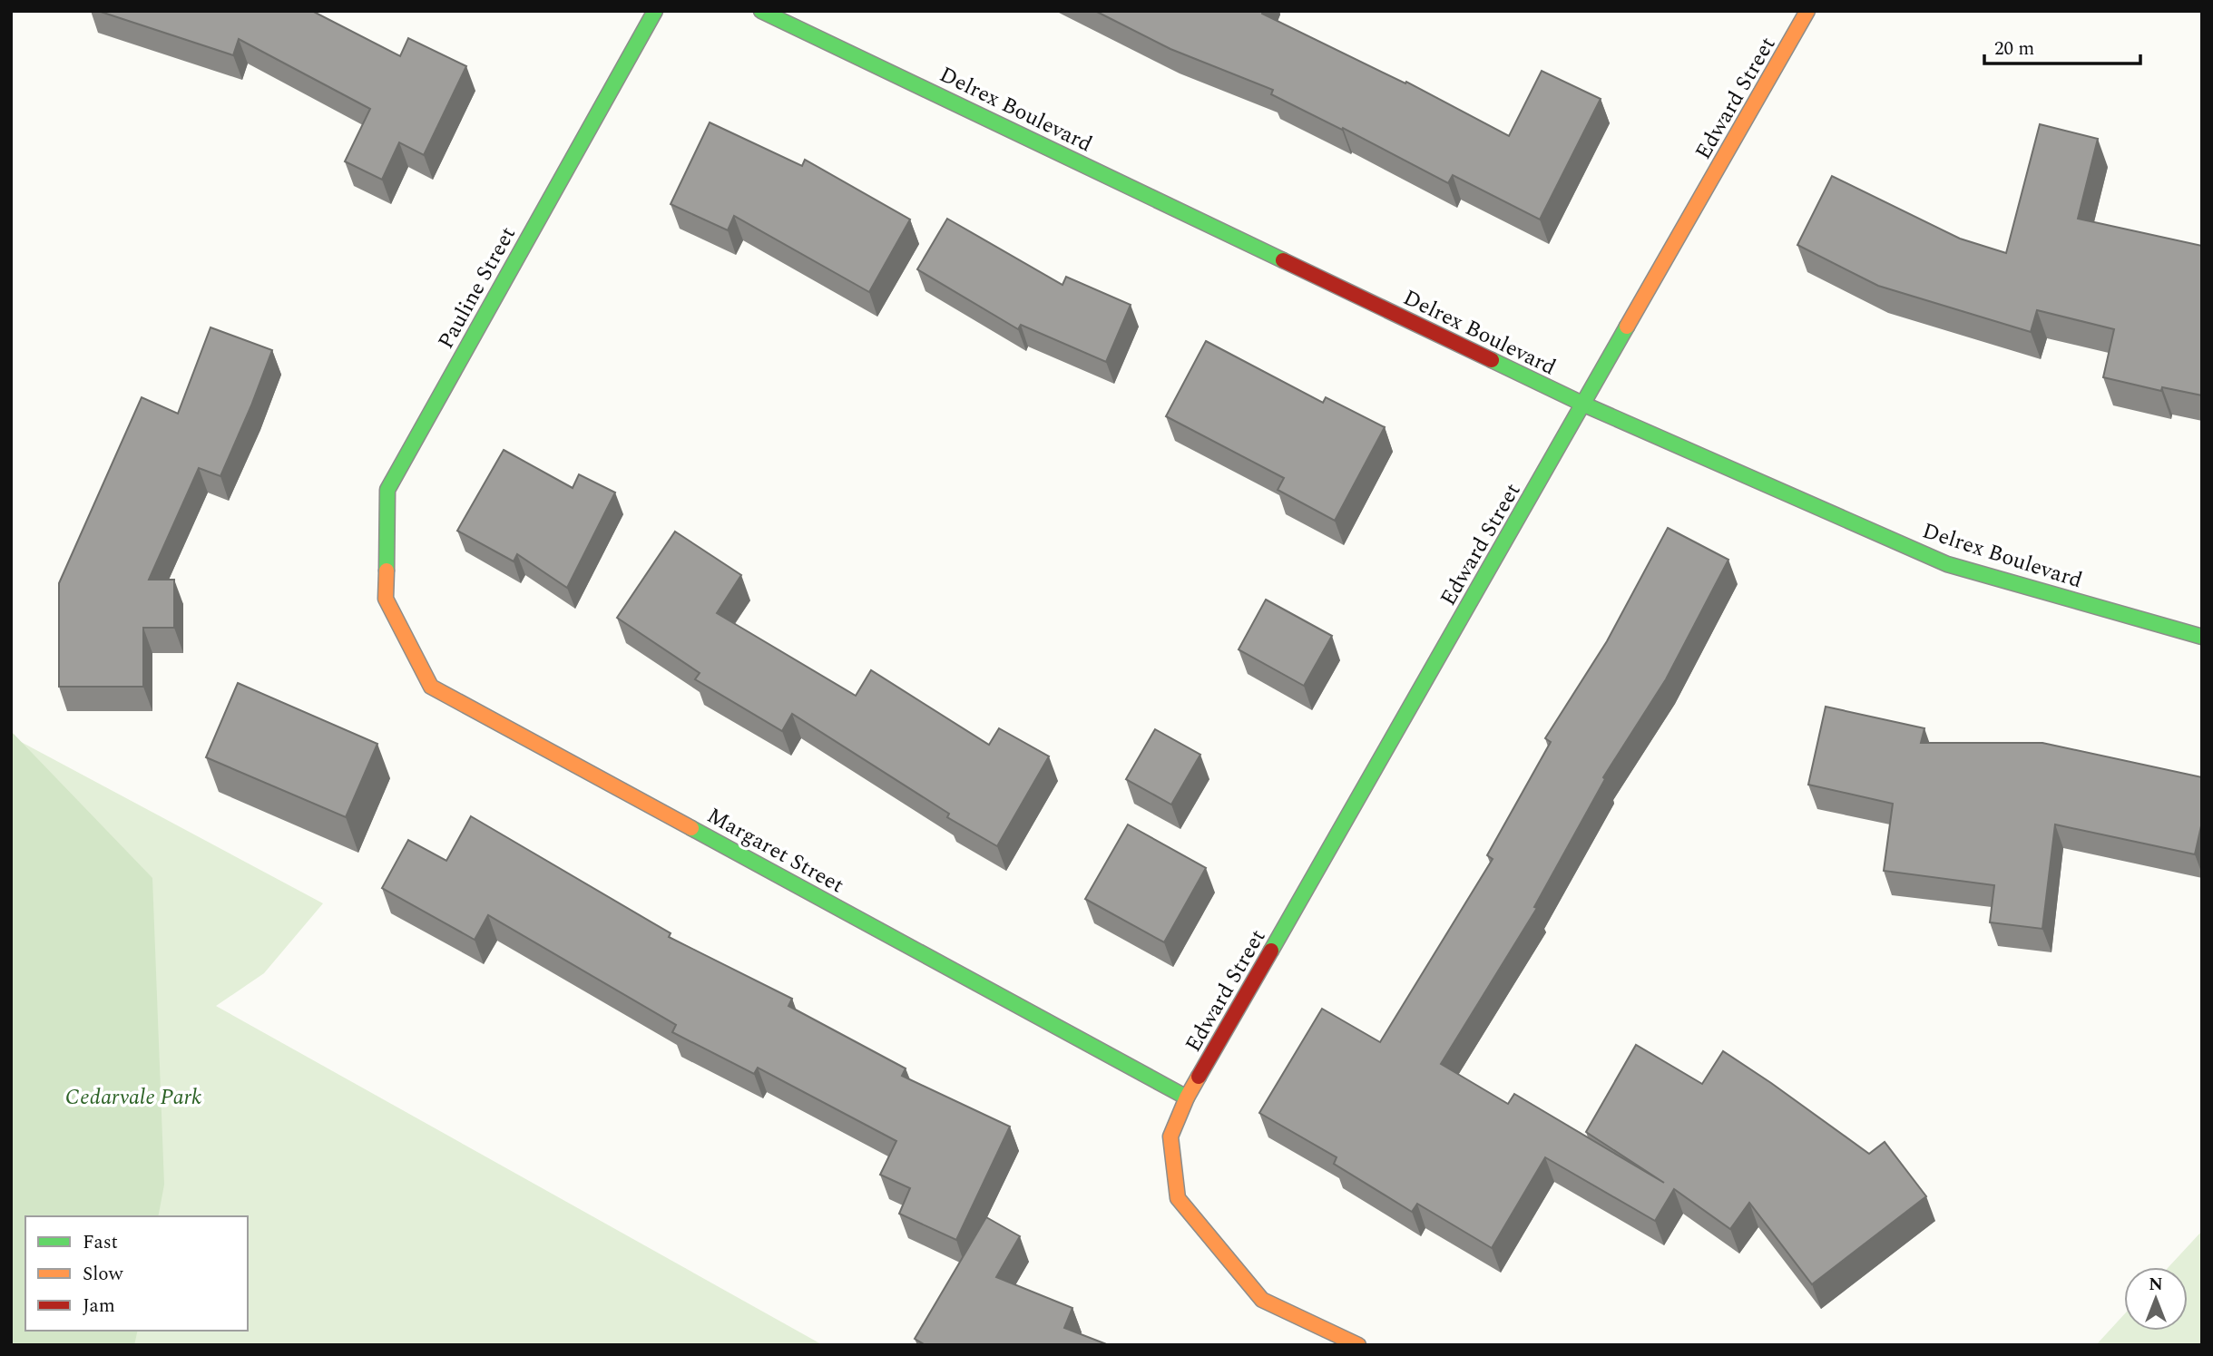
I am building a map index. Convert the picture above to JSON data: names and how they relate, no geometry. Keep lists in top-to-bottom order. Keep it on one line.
{"streets":{"street":["Edward Street","Delrex Boulevard","Pauline Street","Margaret Street"]},"crossings":[["Edward Street","Delrex Boulevard"],["Edward Street","Margaret Street"],["Pauline Street","Margaret Street"]],"parks":["Cedarvale Park"],"legend":["Fast","Slow","Jam"],"scale_bar":"20 m","north":"top"}
